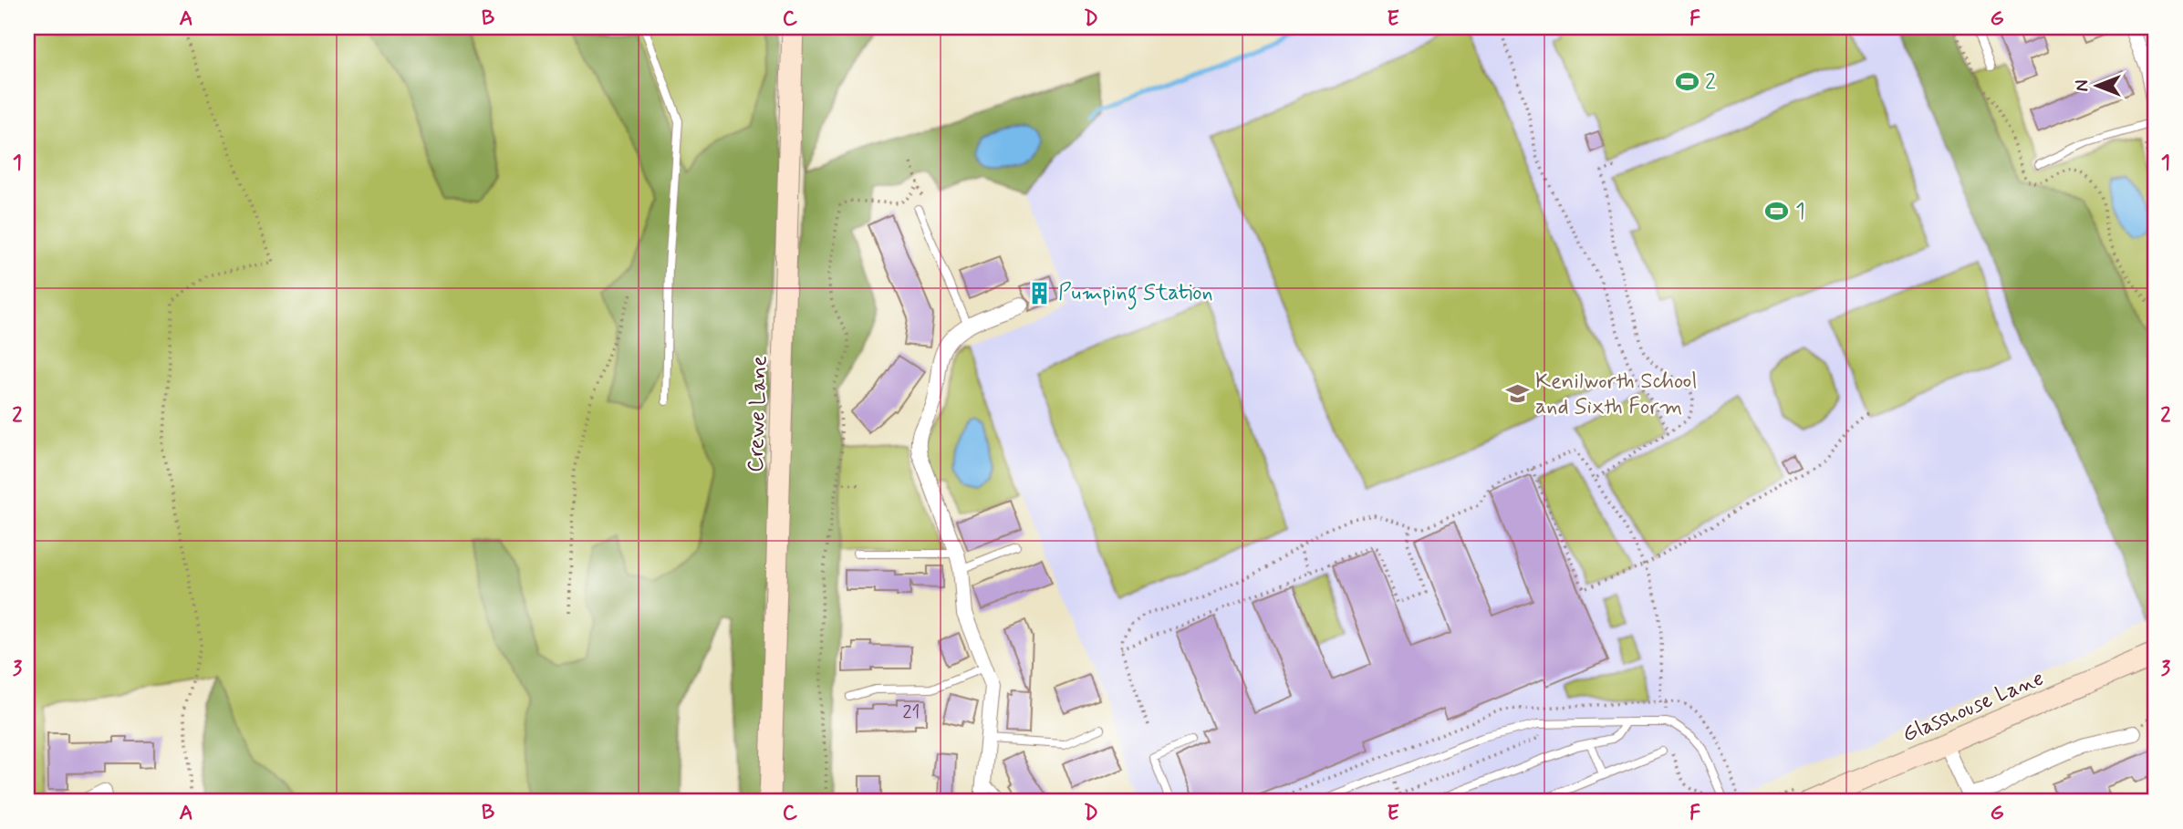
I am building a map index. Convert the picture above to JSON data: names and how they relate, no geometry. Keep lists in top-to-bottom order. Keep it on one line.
{"streets":{"street":["Crewe Lane","Glasshouse Lane"]},"places":{"sports":["2","1"],"building":["Pumping Station"],"school or university":["Kenilworth School and Sixth Form"]},"house_numbers":["21"],"north":"left","grid":{"columns":["A","B","C","D","E","F","G"],"rows":["1","2","3"]}}
